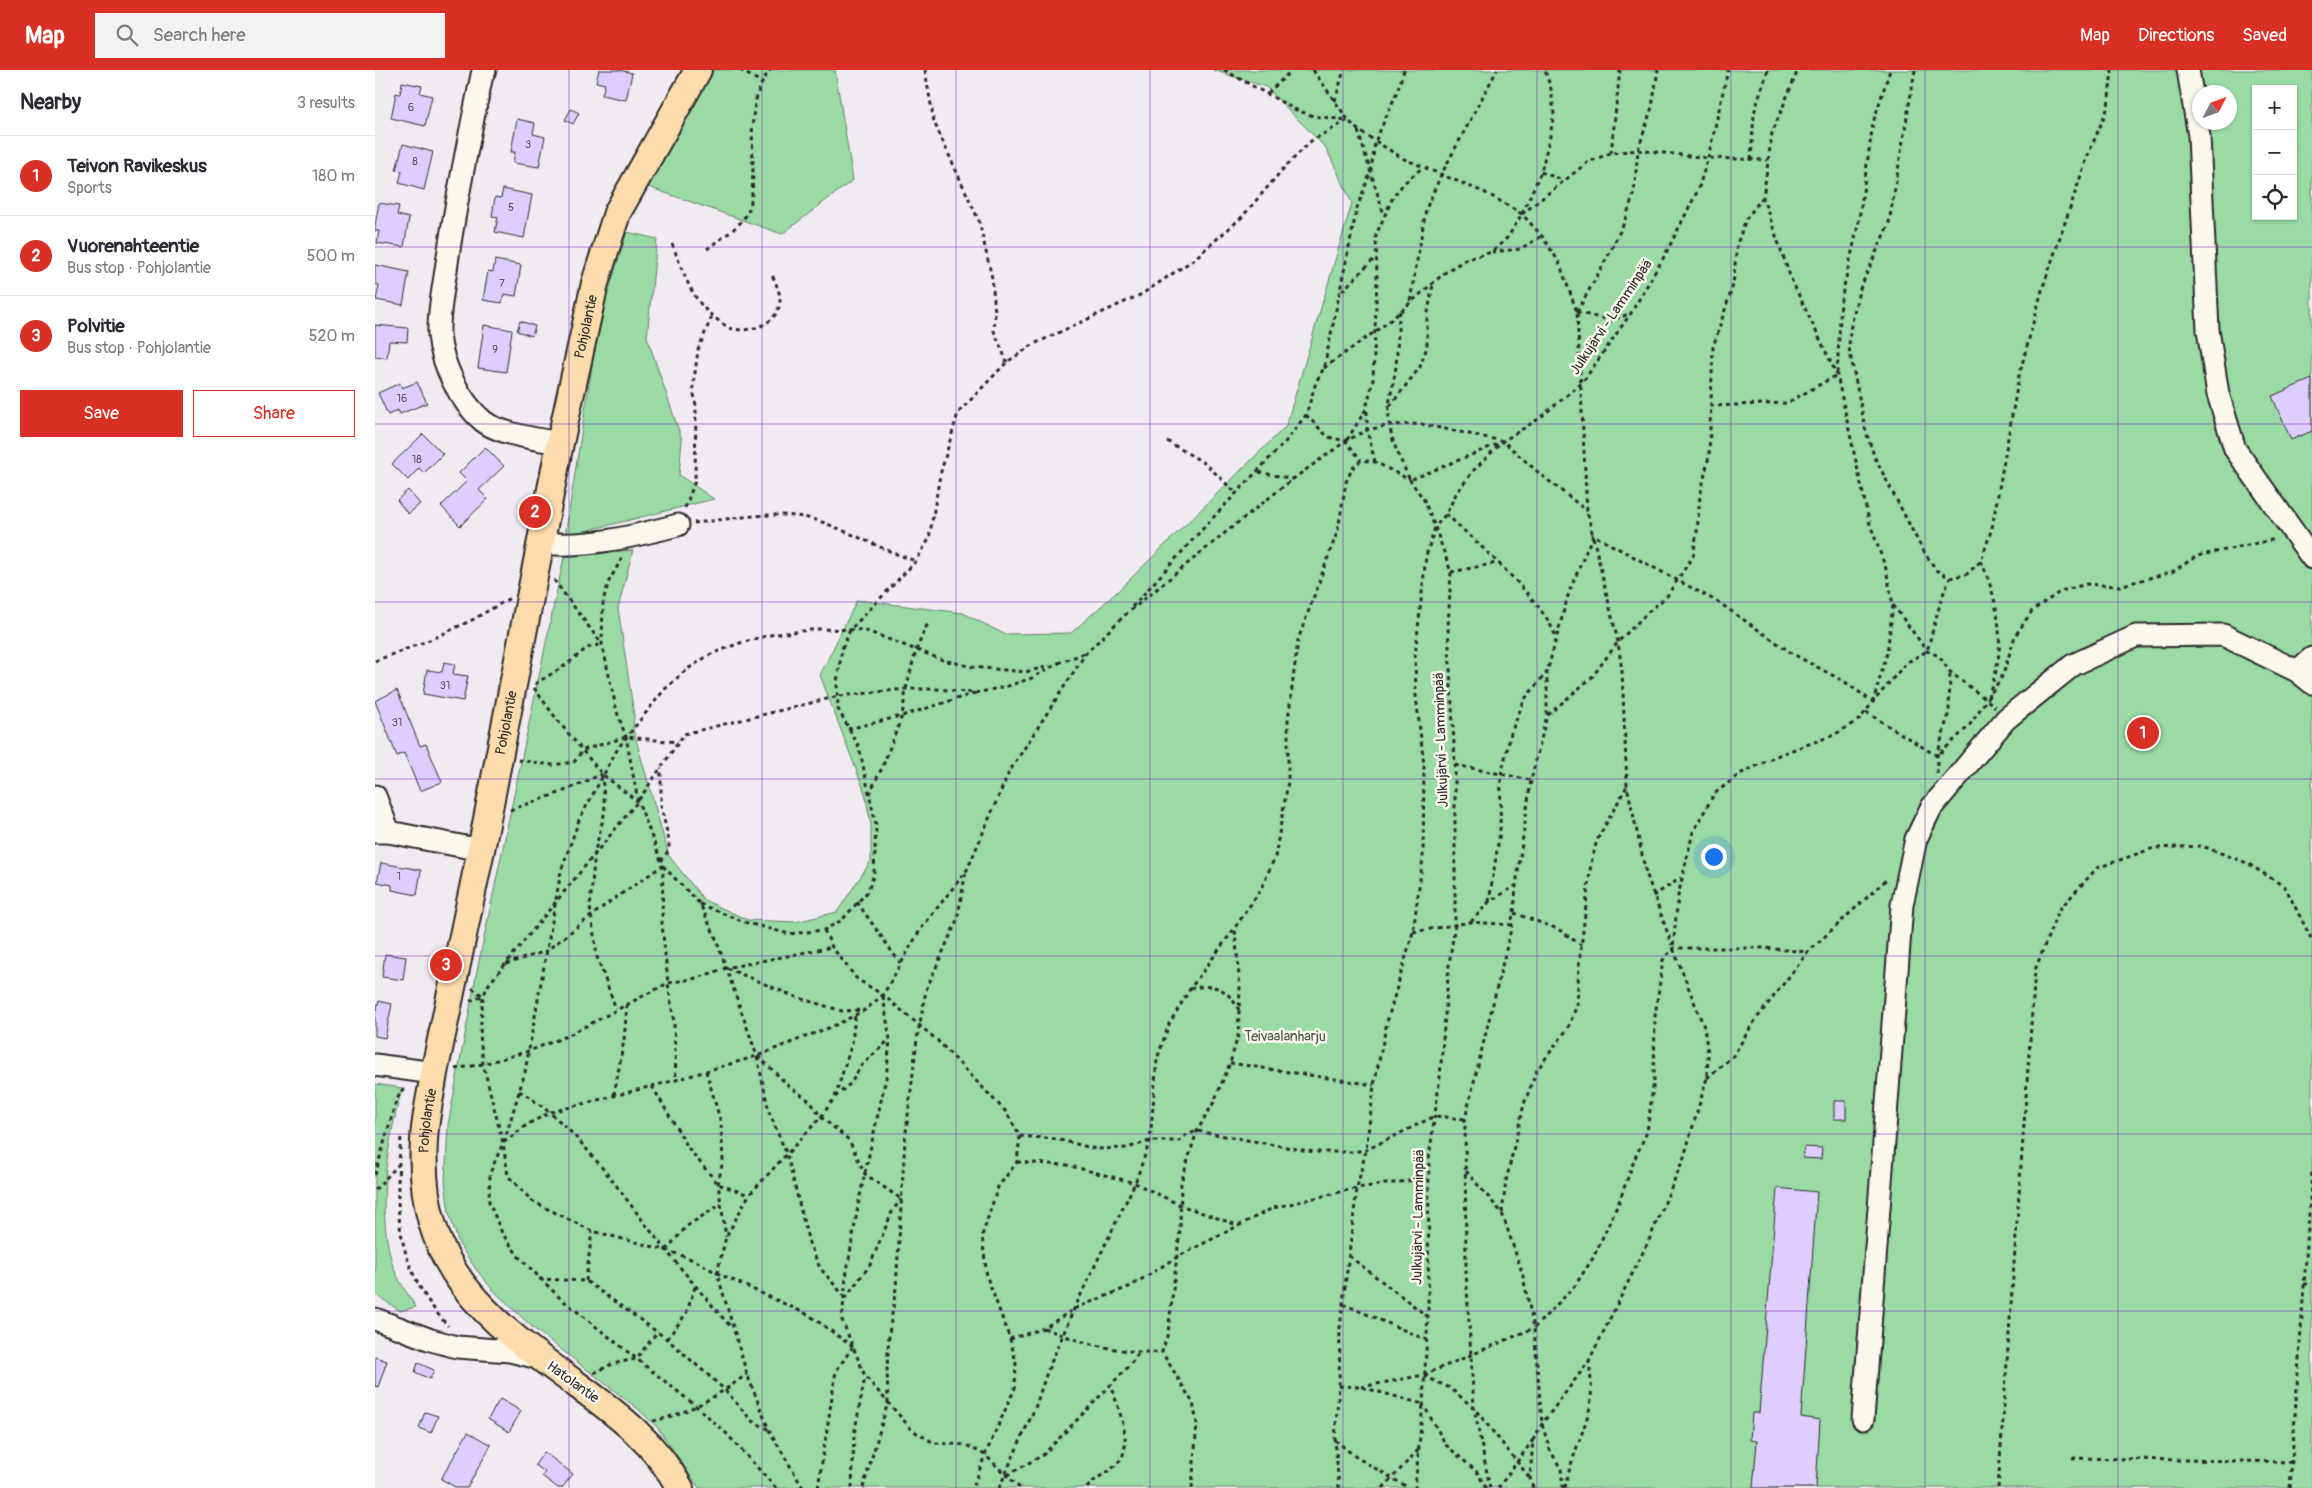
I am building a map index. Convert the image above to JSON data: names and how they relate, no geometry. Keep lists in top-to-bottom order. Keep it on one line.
{"streets":{"main road":["Pohjolantie","Hatolantie"],"path":["Julkujärvi - Lamminpää"]},"crossings":[["Pohjolantie","Hatolantie"]],"parks":["Teivaalanharju"],"house_numbers":["6","3","8","5","7","9","16","18","31","31","1"],"north":"top right","page":{"header":"Map","search":"Search here","nav":["Map","Directions","Saved"],"heading":["Nearby","3 results"],"map_buttons":["+","−"],"list":[{"mark":"1","name":"Teivon Ravikeskus","note":"Sports","value":"180 m"},{"mark":"2","name":"Vuorenahteentie","note":"Bus stop · Pohjolantie","value":"500 m"},{"mark":"3","name":"Polvitie","note":"Bus stop · Pohjolantie","value":"520 m"}],"buttons":["Save","Share"],"pins":["2","1","3"]}}
